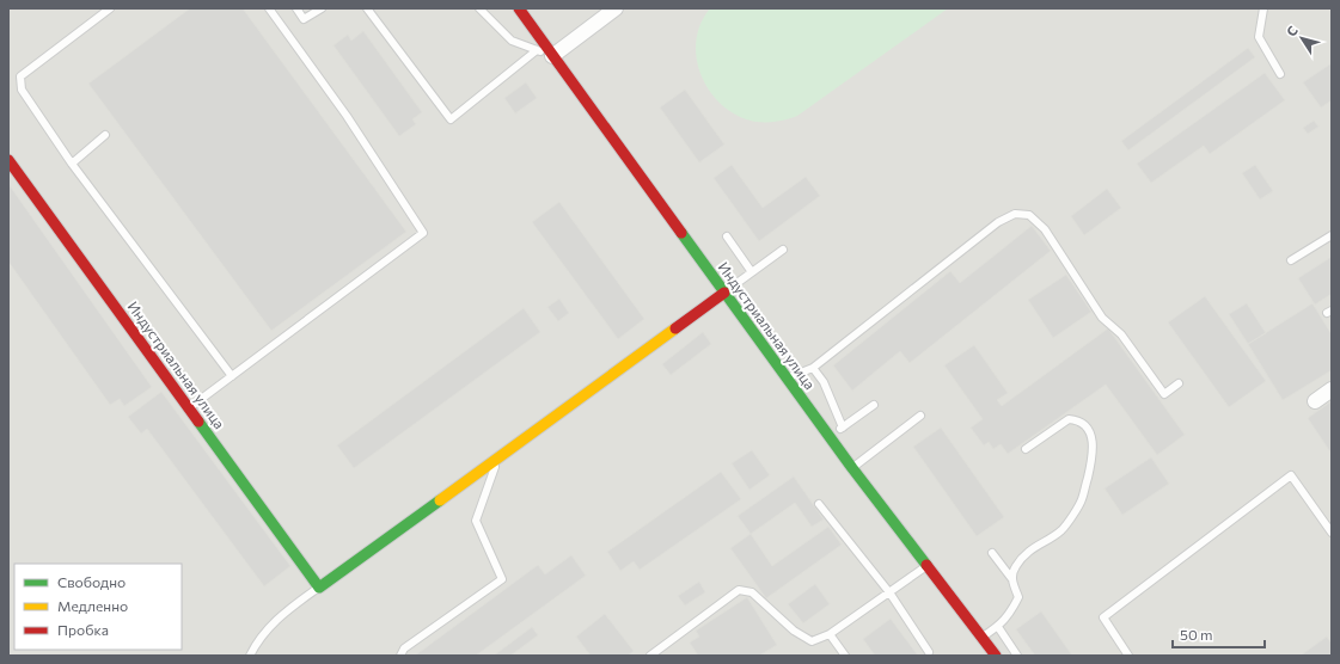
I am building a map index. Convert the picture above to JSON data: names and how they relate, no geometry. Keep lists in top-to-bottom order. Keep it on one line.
{"streets":{"street":["Индустриальная улица"]},"legend":["Свободно","Медленно","Пробка"],"scale_bar":"50 m","north":"top left"}
